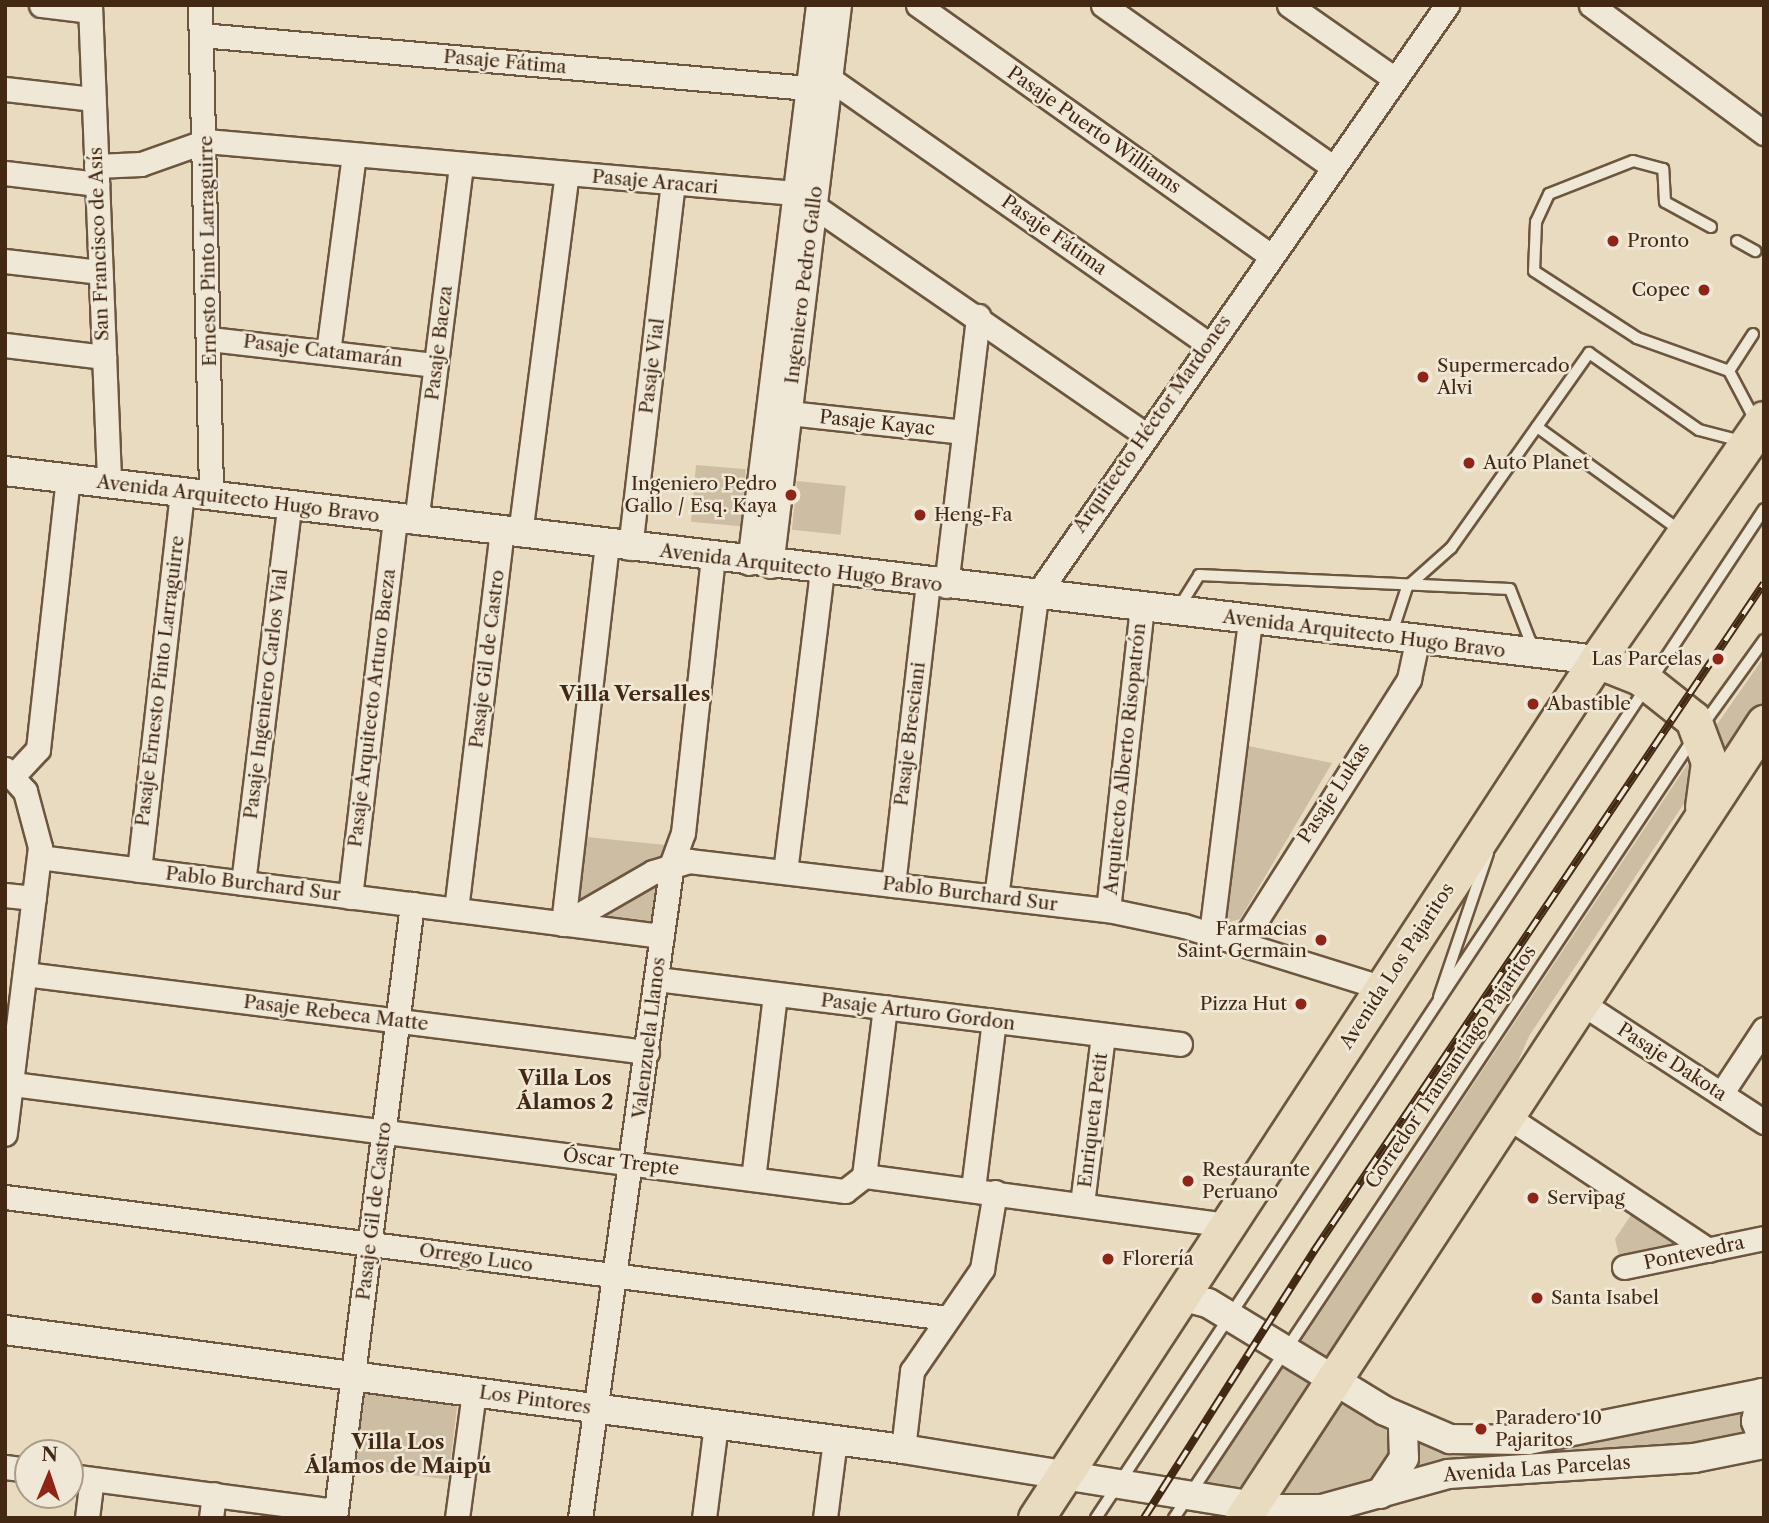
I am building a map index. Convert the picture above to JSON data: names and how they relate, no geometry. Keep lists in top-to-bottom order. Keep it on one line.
{"streets":{"main road":["Avenida Los Pajaritos"],"street":["Pasaje Fátima","Pasaje Puerto Williams","Pasaje Aracari","San Francisco de Asís","Ernesto Pinto Larraguirre","Ingeniero Pedro Gallo","Pasaje Baeza","Pasaje Catamarán","Pasaje Vial","Pasaje Kayac","Arquitecto Héctor Mardones","Avenida Arquitecto Hugo Bravo","Pasaje Gil de Castro","Pasaje Ernesto Pinto Larraguirre","Pasaje Ingeniero Carlos Vial","Pasaje Arquitecto Arturo Baeza","Pasaje Bresciani","Arquitecto Alberto Risopatrón","Pasaje Lukas","Pablo Burchard Sur","Pasaje Arturo Gordon","Pasaje Rebeca Matte","Valenzuela Llanos","Pasaje Dakota","Enriqueta Petit","Óscar Trepte","Pontevedra","Orrego Luco","Los Pintores","Avenida Las Parcelas"],"lane":["Corredor Transantiago Pajaritos"]},"crossings":[["Pasaje Fátima","Ernesto Pinto Larraguirre"],["Pasaje Fátima","Ingeniero Pedro Gallo"],["Pasaje Fátima","Arquitecto Héctor Mardones"],["Pasaje Puerto Williams","Arquitecto Héctor Mardones"],["Pasaje Aracari","San Francisco de Asís"],["Pasaje Aracari","Ernesto Pinto Larraguirre"],["Pasaje Aracari","Ingeniero Pedro Gallo"],["Pasaje Aracari","Pasaje Baeza"],["Pasaje Aracari","Pasaje Vial"],["Pasaje Aracari","Pasaje Gil de Castro"],["San Francisco de Asís","Avenida Arquitecto Hugo Bravo"],["Ernesto Pinto Larraguirre","Pasaje Catamarán"],["Ernesto Pinto Larraguirre","Avenida Arquitecto Hugo Bravo"],["Ingeniero Pedro Gallo","Pasaje Kayac"],["Ingeniero Pedro Gallo","Avenida Arquitecto Hugo Bravo"],["Pasaje Baeza","Pasaje Catamarán"],["Pasaje Baeza","Avenida Arquitecto Hugo Bravo"],["Pasaje Baeza","Pasaje Arquitecto Arturo Baeza"],["Pasaje Vial","Avenida Arquitecto Hugo Bravo"],["Pasaje Vial","Pablo Burchard Sur"],["Pasaje Kayac","Pasaje Bresciani"],["Arquitecto Héctor Mardones","Avenida Arquitecto Hugo Bravo"],["Arquitecto Héctor Mardones","Pablo Burchard Sur"],["Avenida Arquitecto Hugo Bravo","Pasaje Gil de Castro"],["Avenida Arquitecto Hugo Bravo","Pasaje Ernesto Pinto Larraguirre"],["Avenida Arquitecto Hugo Bravo","Pasaje Ingeniero Carlos Vial"],["Avenida Arquitecto Hugo Bravo","Pasaje Arquitecto Arturo Baeza"],["Avenida Arquitecto Hugo Bravo","Pasaje Bresciani"],["Avenida Arquitecto Hugo Bravo","Arquitecto Alberto Risopatrón"],["Avenida Arquitecto Hugo Bravo","Pasaje Lukas"],["Avenida Arquitecto Hugo Bravo","Avenida Los Pajaritos"],["Avenida Arquitecto Hugo Bravo","Valenzuela Llanos"],["Pasaje Gil de Castro","Pablo Burchard Sur"],["Pasaje Gil de Castro","Pasaje Rebeca Matte"],["Pasaje Gil de Castro","Óscar Trepte"],["Pasaje Gil de Castro","Orrego Luco"],["Pasaje Gil de Castro","Los Pintores"],["Pasaje Ernesto Pinto Larraguirre","Pablo Burchard Sur"],["Pasaje Ingeniero Carlos Vial","Pablo Burchard Sur"],["Pasaje Arquitecto Arturo Baeza","Pablo Burchard Sur"],["Pasaje Bresciani","Pablo Burchard Sur"],["Arquitecto Alberto Risopatrón","Pablo Burchard Sur"],["Pasaje Lukas","Pablo Burchard Sur"],["Pablo Burchard Sur","Avenida Los Pajaritos"],["Pablo Burchard Sur","Valenzuela Llanos"],["Avenida Los Pajaritos","Los Pintores"],["Avenida Los Pajaritos","Avenida Las Parcelas"],["Pasaje Arturo Gordon","Valenzuela Llanos"],["Pasaje Arturo Gordon","Enriqueta Petit"],["Pasaje Rebeca Matte","Valenzuela Llanos"],["Valenzuela Llanos","Óscar Trepte"],["Valenzuela Llanos","Orrego Luco"],["Valenzuela Llanos","Los Pintores"],["Corredor Transantiago Pajaritos","Avenida Las Parcelas"],["Los Pintores","Avenida Las Parcelas"]],"districts":["Villa Versalles","Villa Los Álamos 2","Villa Los Álamos de Maipú"],"places":["Pronto","Copec","Supermercado Alvi","Auto Planet","Ingeniero Pedro Gallo / Esq. Kaya","Heng-Fa","Las Parcelas","Abastible","Farmacias Saint Germain","Pizza Hut","Restaurante Peruano","Servipag","Florería","Santa Isabel","Paradero 10 Pajaritos"],"north":"top"}
